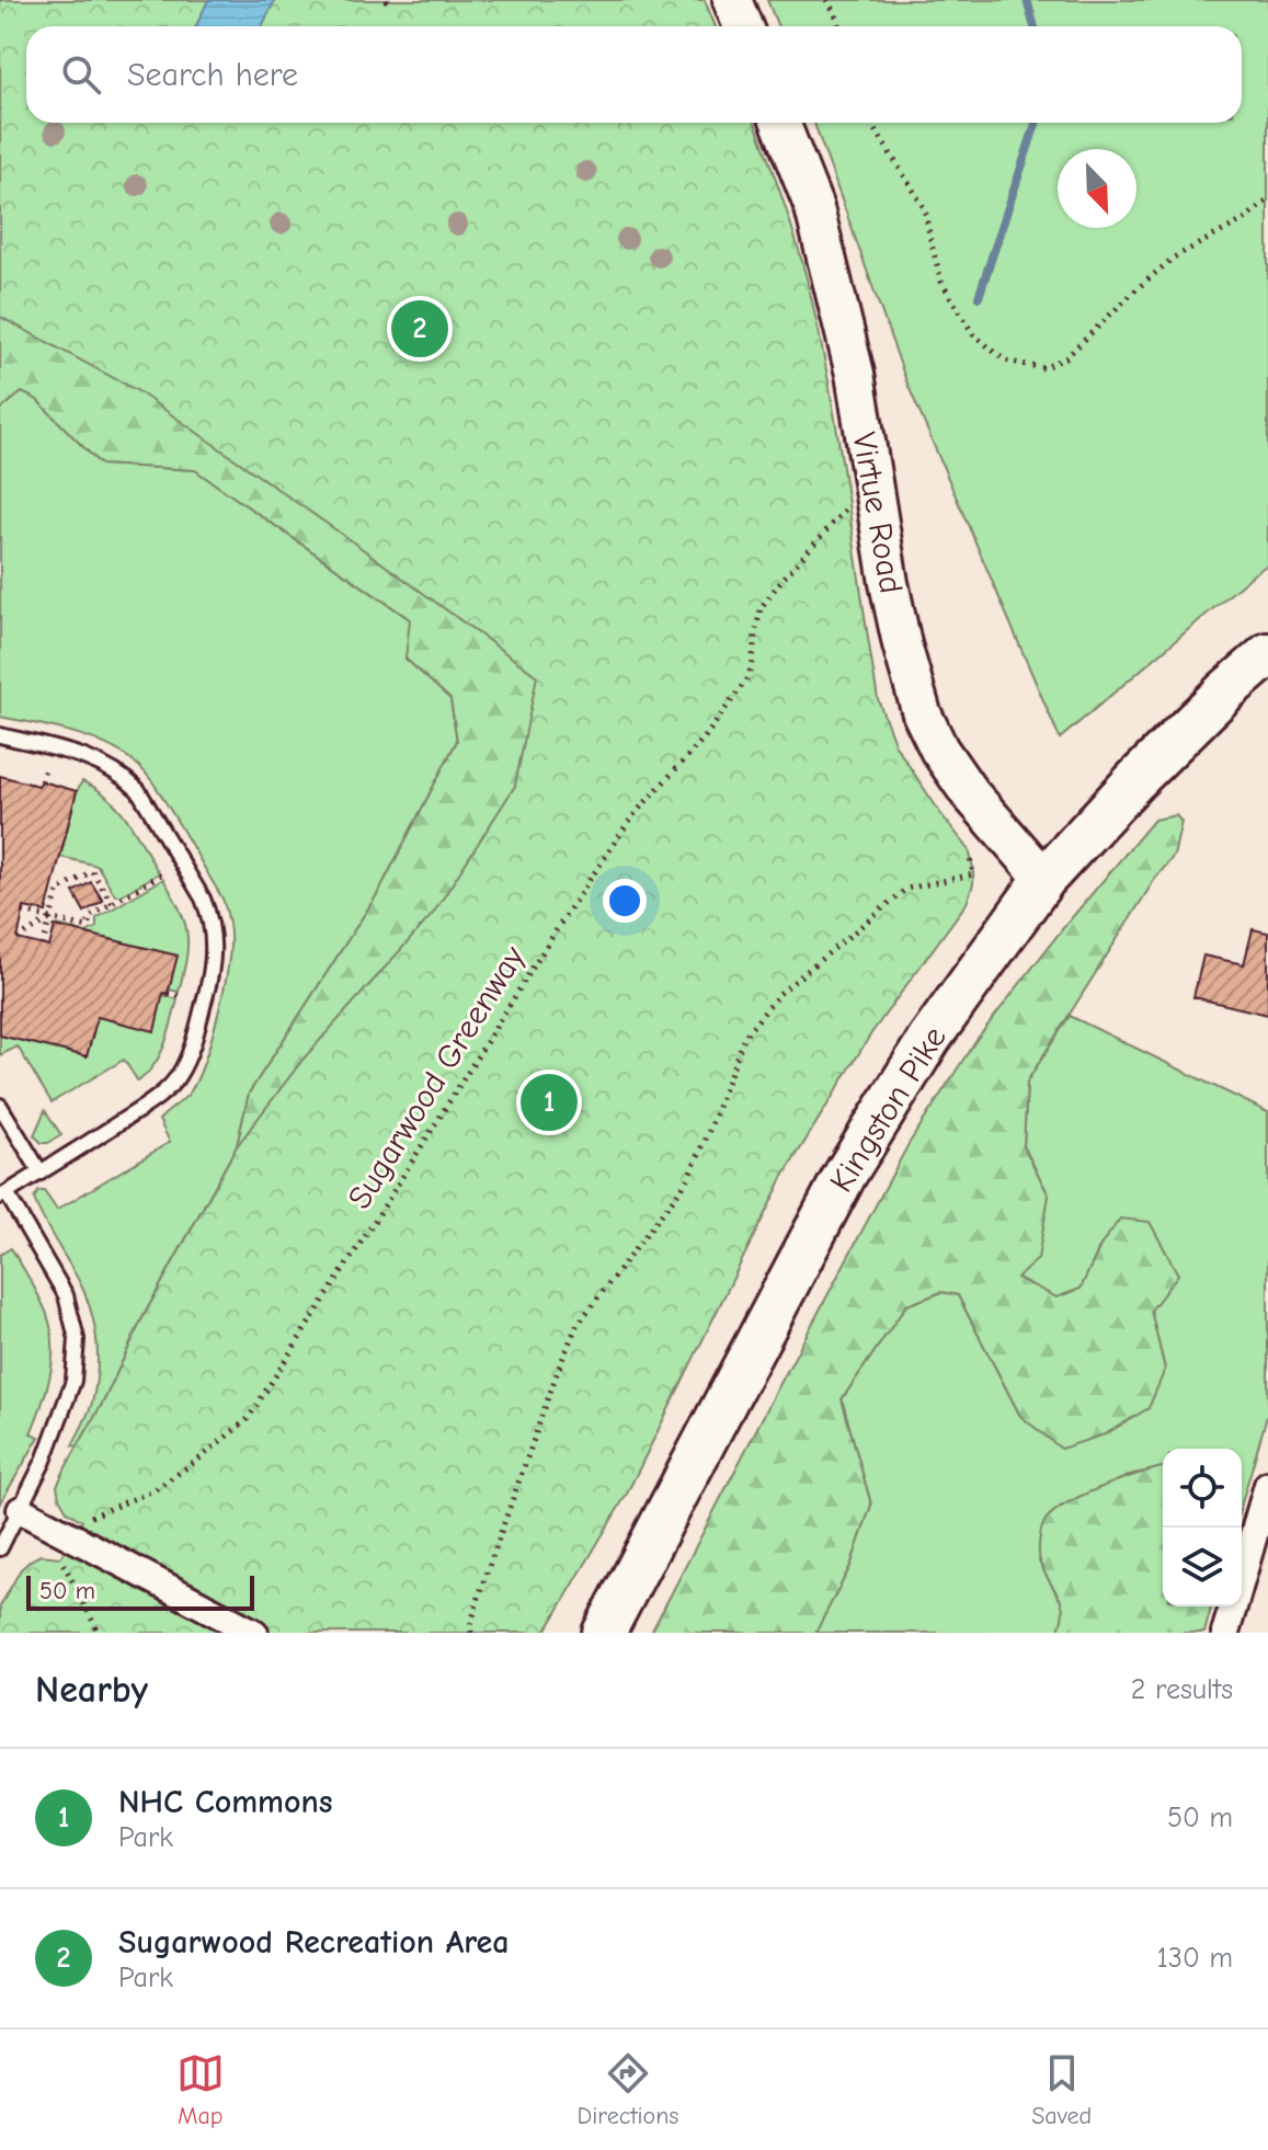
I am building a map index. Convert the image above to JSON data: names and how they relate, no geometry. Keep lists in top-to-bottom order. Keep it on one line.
{"streets":{"main road":["Kingston Pike"],"street":["Virtue Road"],"path":["Sugarwood Greenway"]},"crossings":[["Virtue Road","Kingston Pike"]],"scale_bar":"50 m","north":"bottom right","page":{"search":"Search here","pins":["2","1"],"scale":"50 m","heading":["Nearby","2 results"],"list":[{"mark":"1","name":"NHC Commons","note":"Park","value":"50 m"},{"mark":"2","name":"Sugarwood Recreation Area","note":"Park","value":"130 m"}],"nav":["Map","Directions","Saved"]}}
